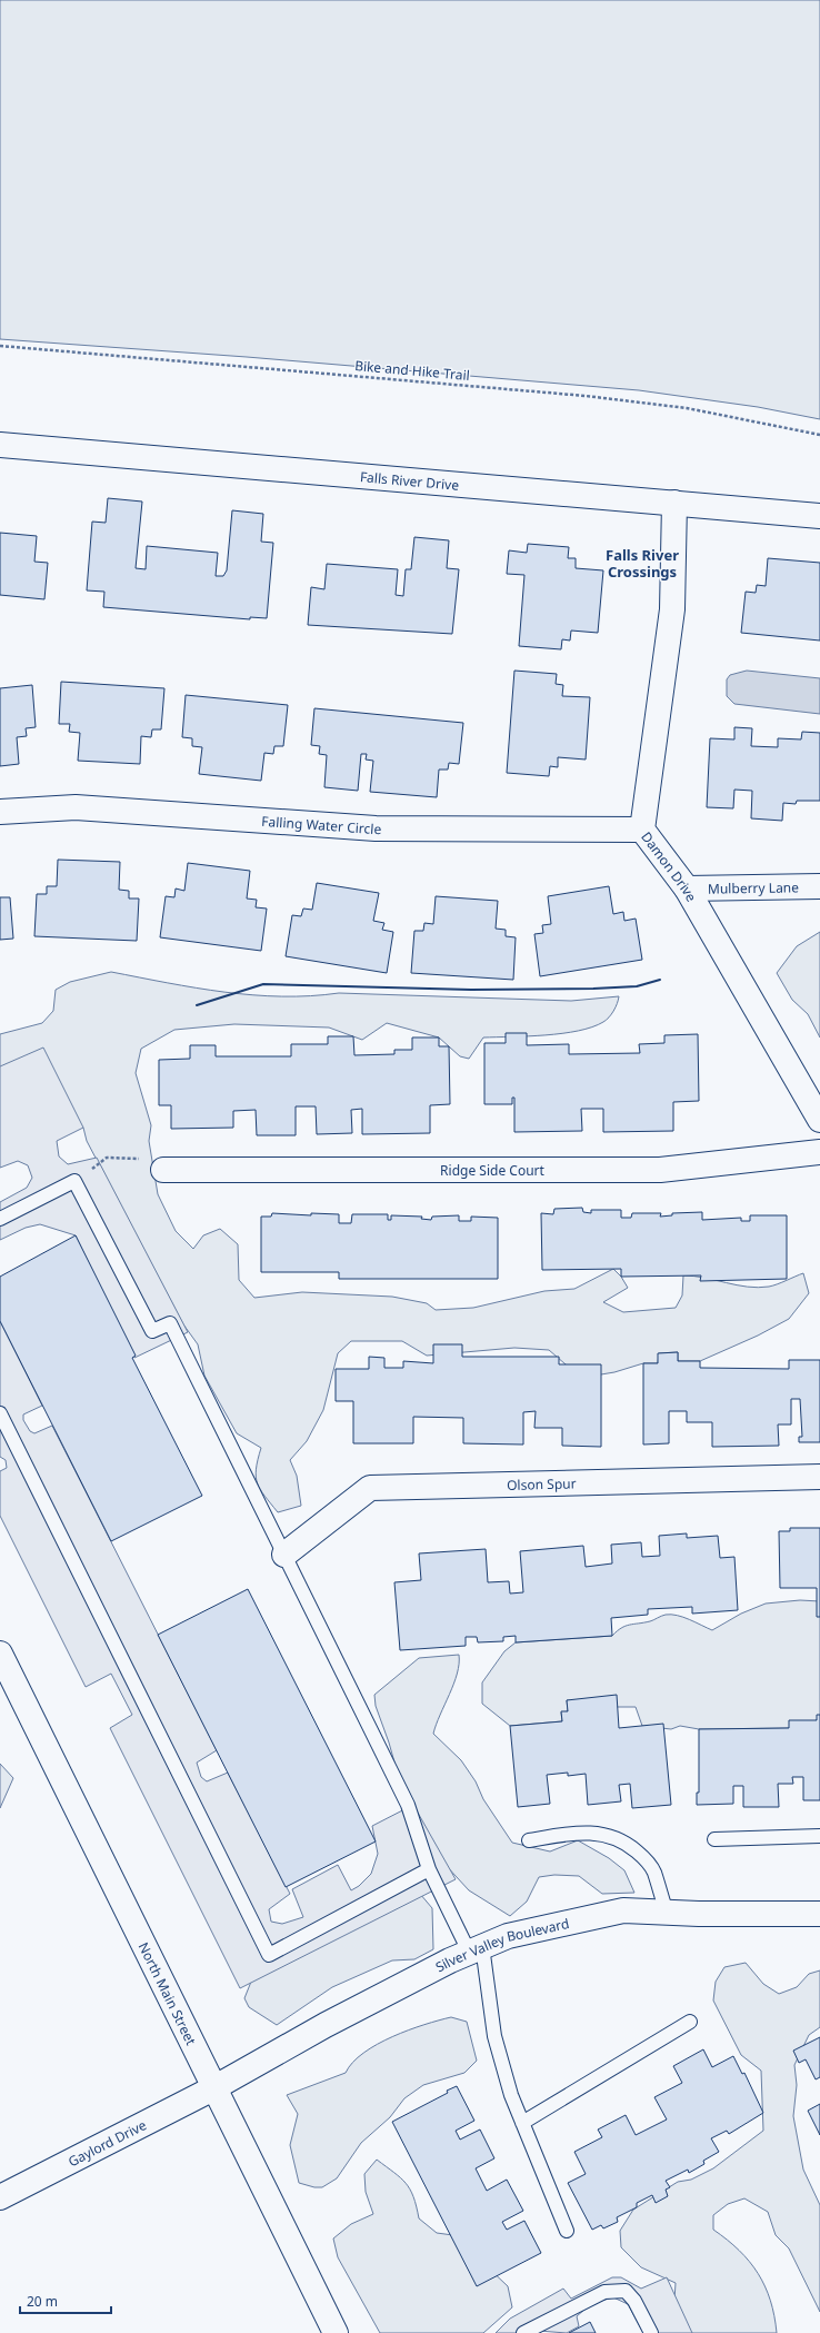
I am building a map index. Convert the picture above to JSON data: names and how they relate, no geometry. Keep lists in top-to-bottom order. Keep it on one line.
{"streets":{"street":["Falls River Drive","Falling Water Circle","Damon Drive","Mulberry Lane","Ridge Side Court","Olson Spur","Silver Valley Boulevard","North Main Street","Gaylord Drive"],"path":["Bike and Hike Trail"]},"crossings":[["Falls River Drive","Damon Drive"],["Falling Water Circle","Damon Drive"],["Damon Drive","Mulberry Lane"],["Silver Valley Boulevard","North Main Street"],["Silver Valley Boulevard","Gaylord Drive"],["North Main Street","Gaylord Drive"]],"districts":["Falls River Crossings"],"scale_bar":"20 m"}
